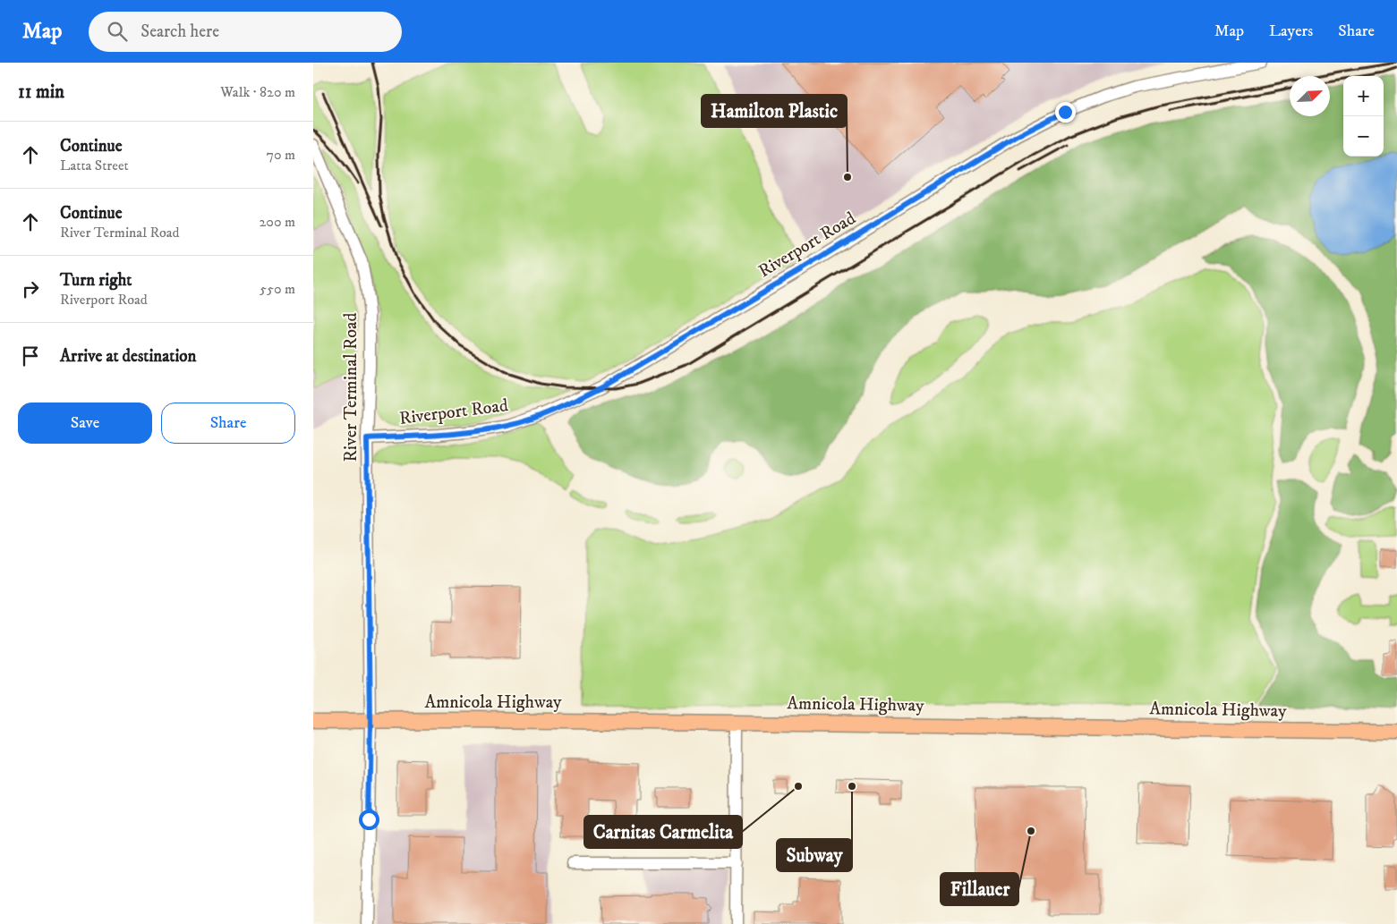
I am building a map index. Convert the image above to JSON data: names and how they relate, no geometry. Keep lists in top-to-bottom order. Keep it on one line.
{"streets":{"main road":["Amnicola Highway"],"street":["Riverport Road","River Terminal Road"]},"crossings":[["Riverport Road","River Terminal Road"],["River Terminal Road","Amnicola Highway"]],"places":["Hamilton Plastic","Carnitas Carmelita","Subway","Fillauer"],"north":"top right","page":{"header":"Map","search":"Search here","nav":["Map","Layers","Share"],"heading":["11 min","Walk · 820 m"],"map_buttons":["+","−"],"list":[["Continue","Latta Street","70 m"],["Continue","River Terminal Road","200 m"],["Turn right","Riverport Road","550 m"],"Arrive at destination"],"buttons":["Save","Share"]}}
